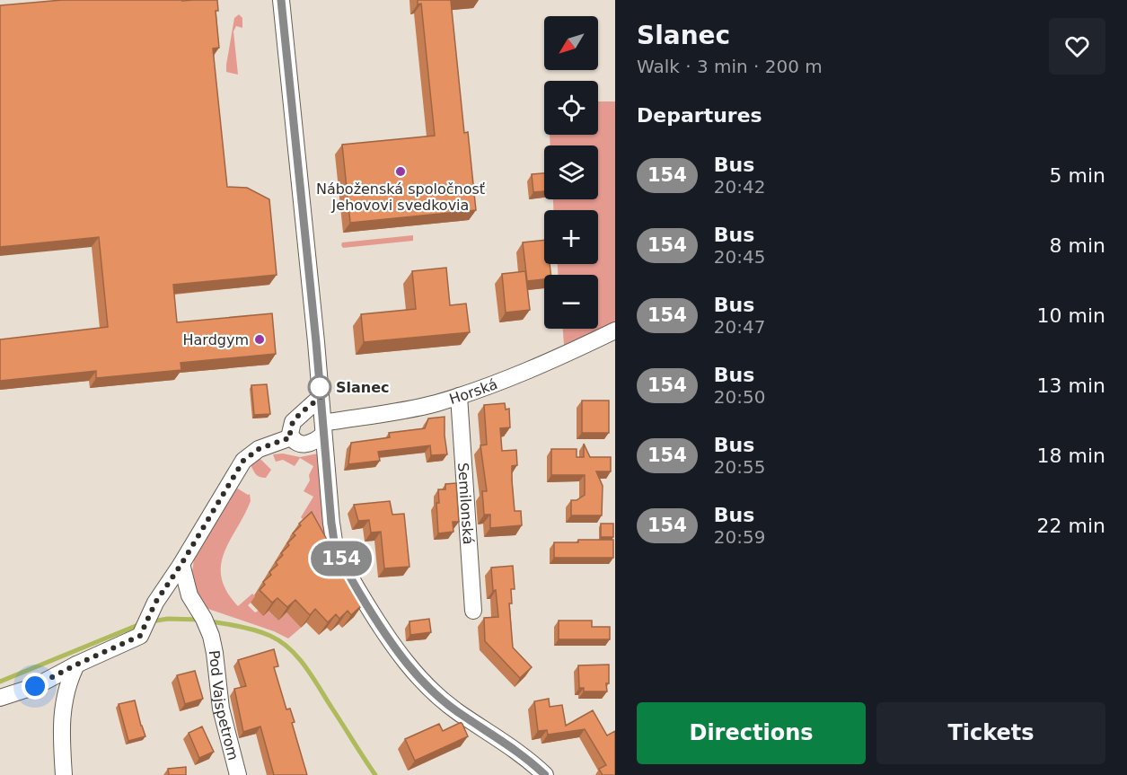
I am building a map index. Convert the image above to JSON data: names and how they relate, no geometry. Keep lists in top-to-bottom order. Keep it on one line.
{"streets":{"street":["Horská","Semilonská","Pod Vajspetrom"]},"crossings":[["Horská","Semilonská"]],"places":["Náboženská spoločnosť Jehovovi svedkovia","Hardgym","Slanec"],"lines":["bus line 154"],"north":"bottom left","page":{"on_map":"154","heading":[["Slanec","Walk · 3 min · 200 m"],"Departures"],"map_buttons":["+","−"],"list":[{"mark":"154","name":"Bus","note":"20:42","value":"5 min"},{"mark":"154","name":"Bus","note":"20:45","value":"8 min"},{"mark":"154","name":"Bus","note":"20:47","value":"10 min"},{"mark":"154","name":"Bus","note":"20:50","value":"13 min"},{"mark":"154","name":"Bus","note":"20:55","value":"18 min"},{"mark":"154","name":"Bus","note":"20:59","value":"22 min"}],"buttons":["Directions","Tickets"]}}
